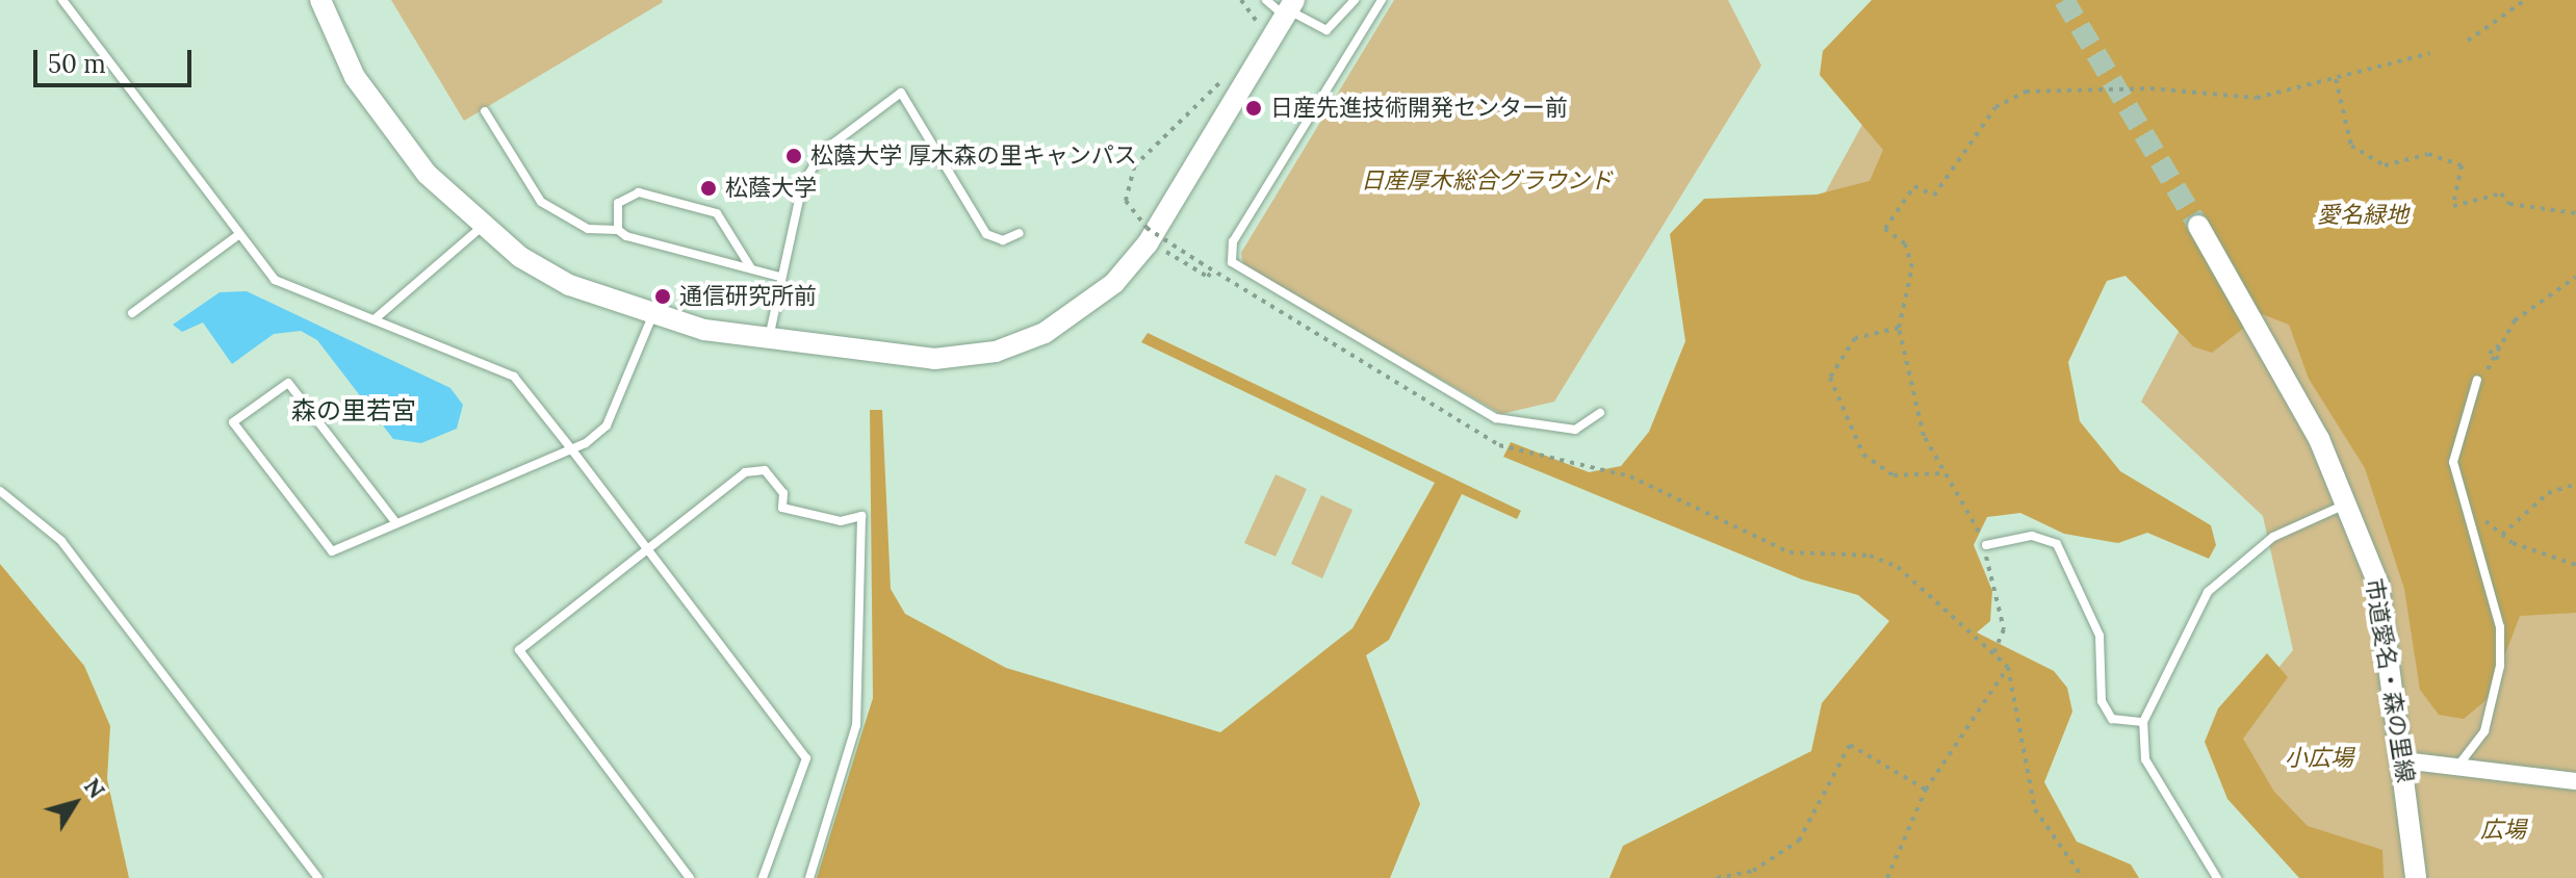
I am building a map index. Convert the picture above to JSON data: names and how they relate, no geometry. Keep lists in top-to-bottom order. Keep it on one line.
{"streets":{"street":["市道愛名・森の里線"]},"districts":["森の里若宮"],"parks":["日産厚木総合グラウンド","愛名緑地","小広場","広場"],"places":["日産先進技術開発センター前","松蔭大学 厚木森の里キャンパス","松蔭大学","通信研究所前"],"scale_bar":"50 m","north":"top right"}
